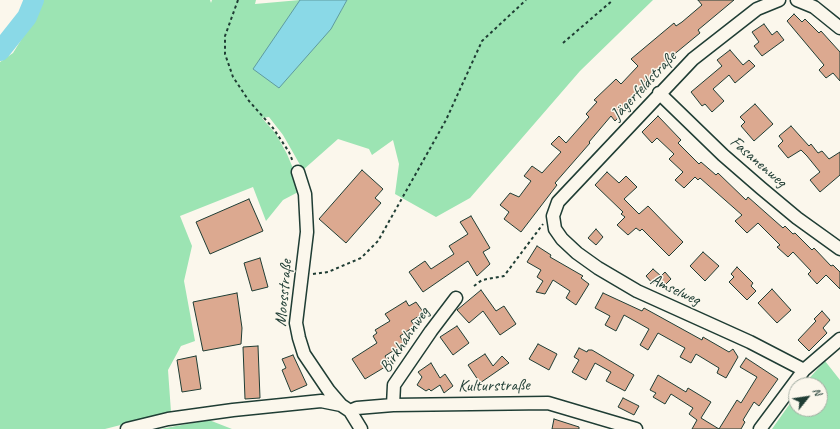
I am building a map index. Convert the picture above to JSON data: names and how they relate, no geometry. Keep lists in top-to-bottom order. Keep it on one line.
{"streets":{"street":["Jägerfeldstraße","Fasanenweg","Amselweg","Moosstraße","Birkhahnweg","Kulturstraße"]},"crossings":[["Jägerfeldstraße","Fasanenweg"],["Jägerfeldstraße","Amselweg"],["Moosstraße","Kulturstraße"],["Birkhahnweg","Kulturstraße"]],"north":"top right"}
